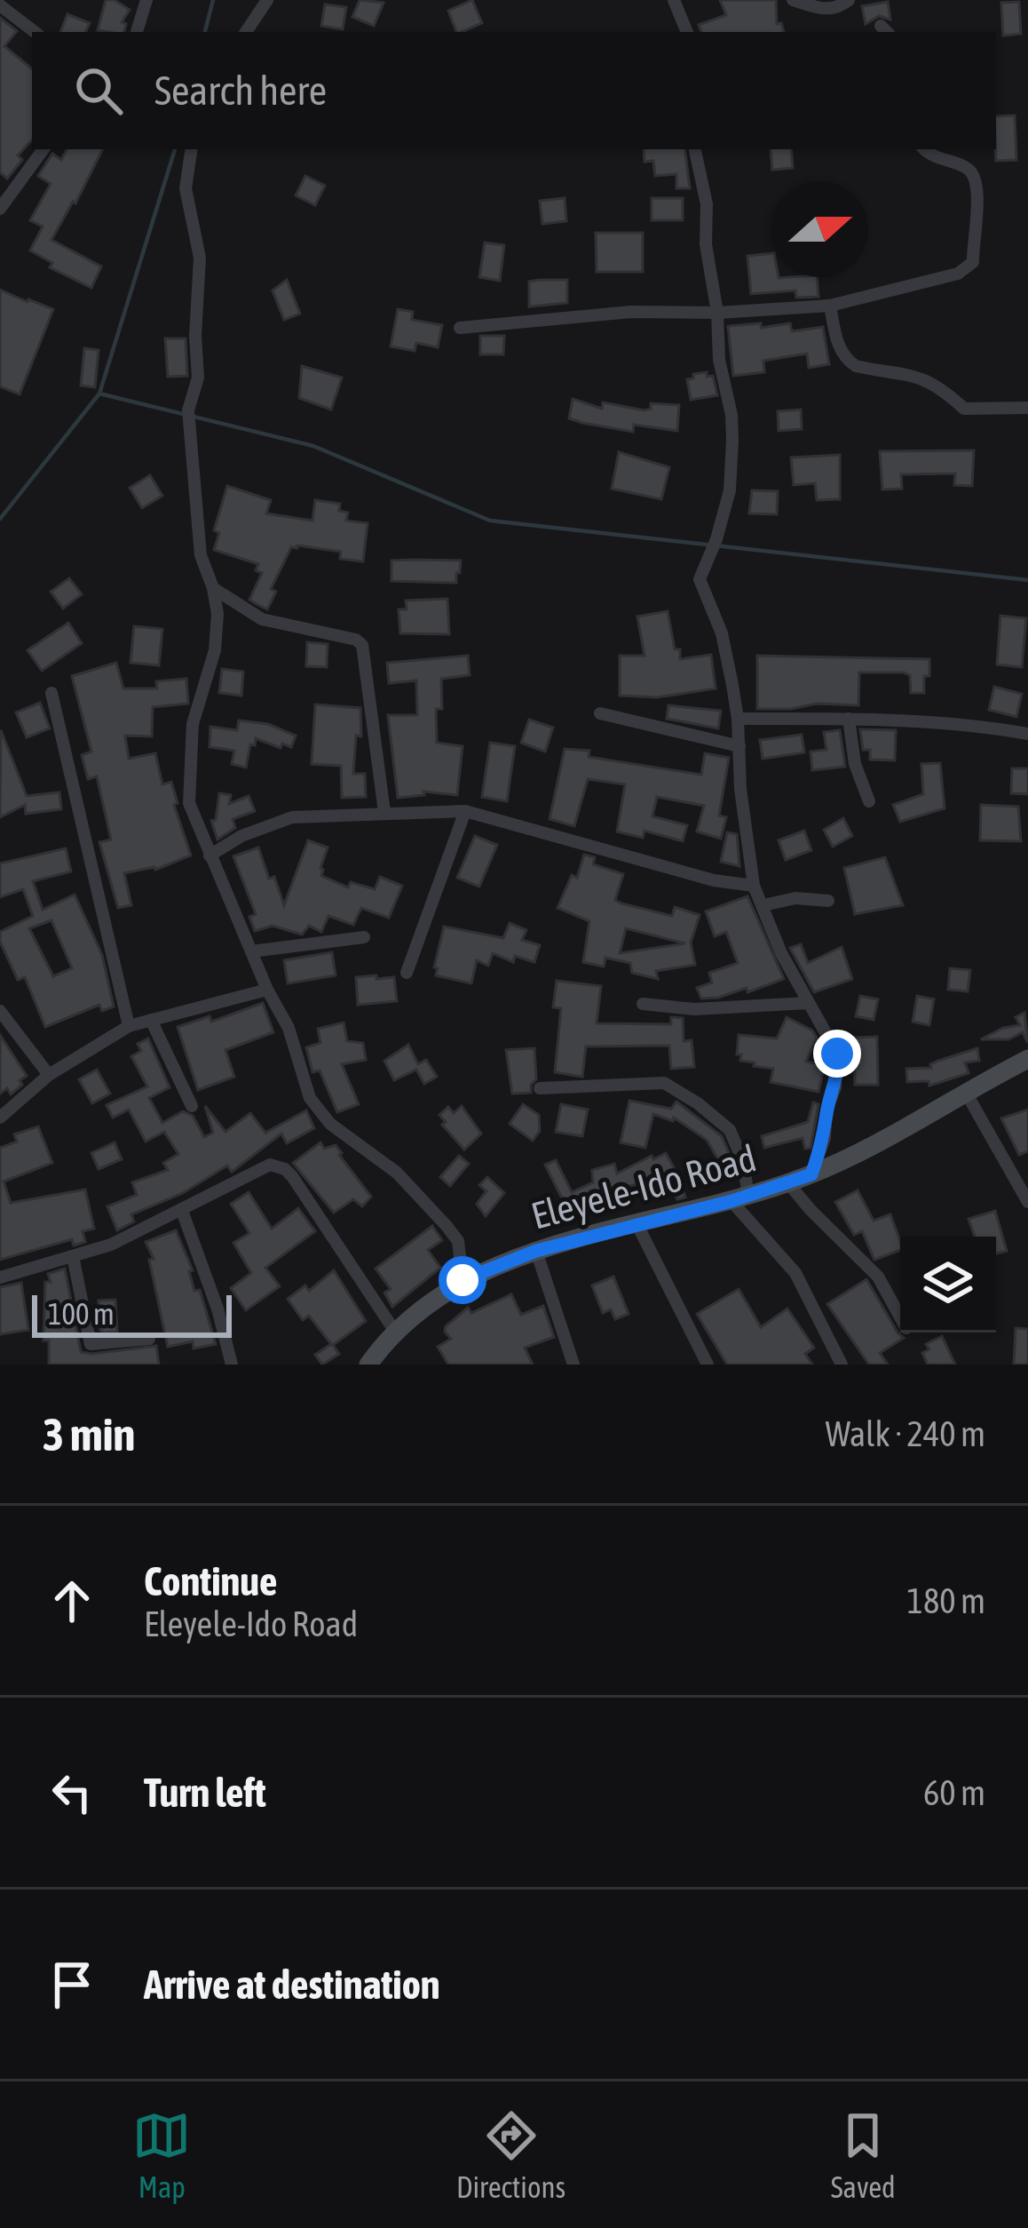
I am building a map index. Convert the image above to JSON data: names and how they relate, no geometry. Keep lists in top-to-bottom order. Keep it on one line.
{"streets":{"main road":["Eleyele-Ido Road"]},"scale_bar":"100 m","north":"right","page":{"search":"Search here","scale":"100 m","heading":["3 min","Walk · 240 m"],"list":[["Continue","Eleyele-Ido Road","180 m"],["Turn left","60 m"],"Arrive at destination"],"nav":["Map","Directions","Saved"]}}
